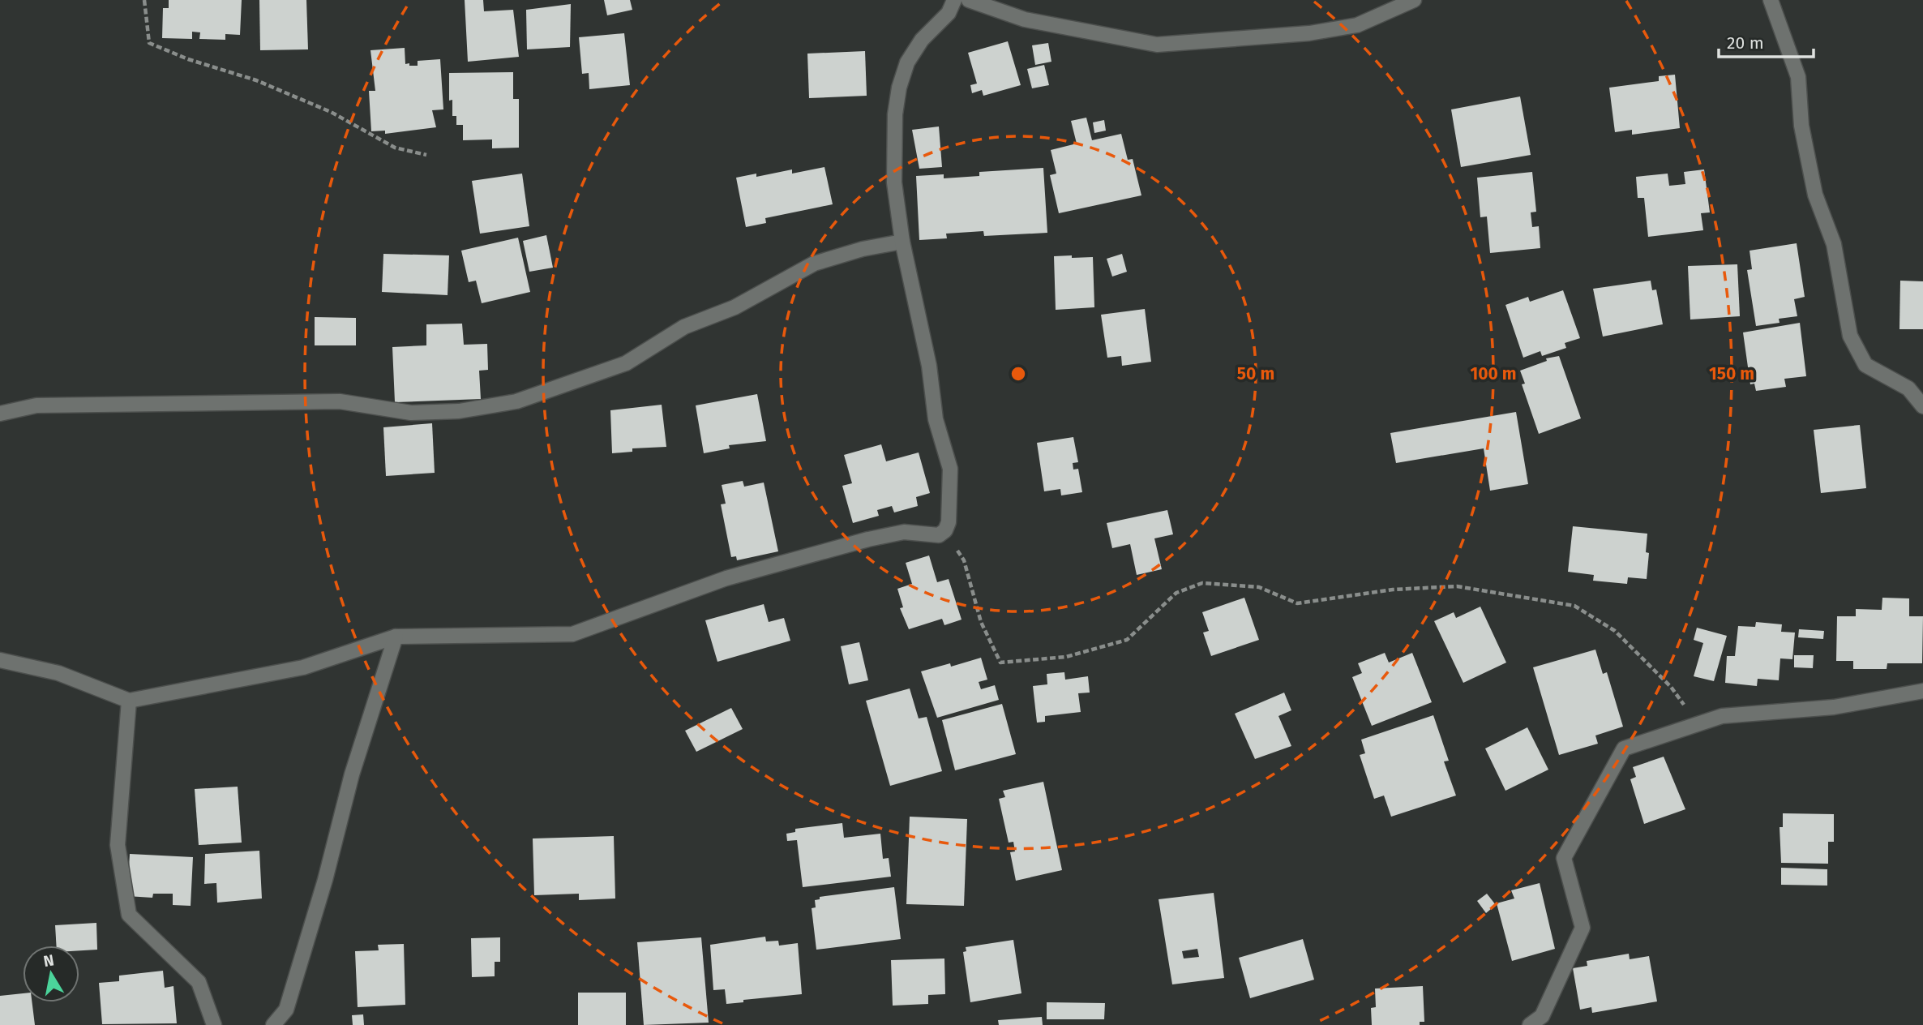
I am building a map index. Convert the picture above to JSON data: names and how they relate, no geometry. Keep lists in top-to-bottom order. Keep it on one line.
{"scale_bar":"20 m","north":"top","rings":["50 m","100 m","150 m"]}
